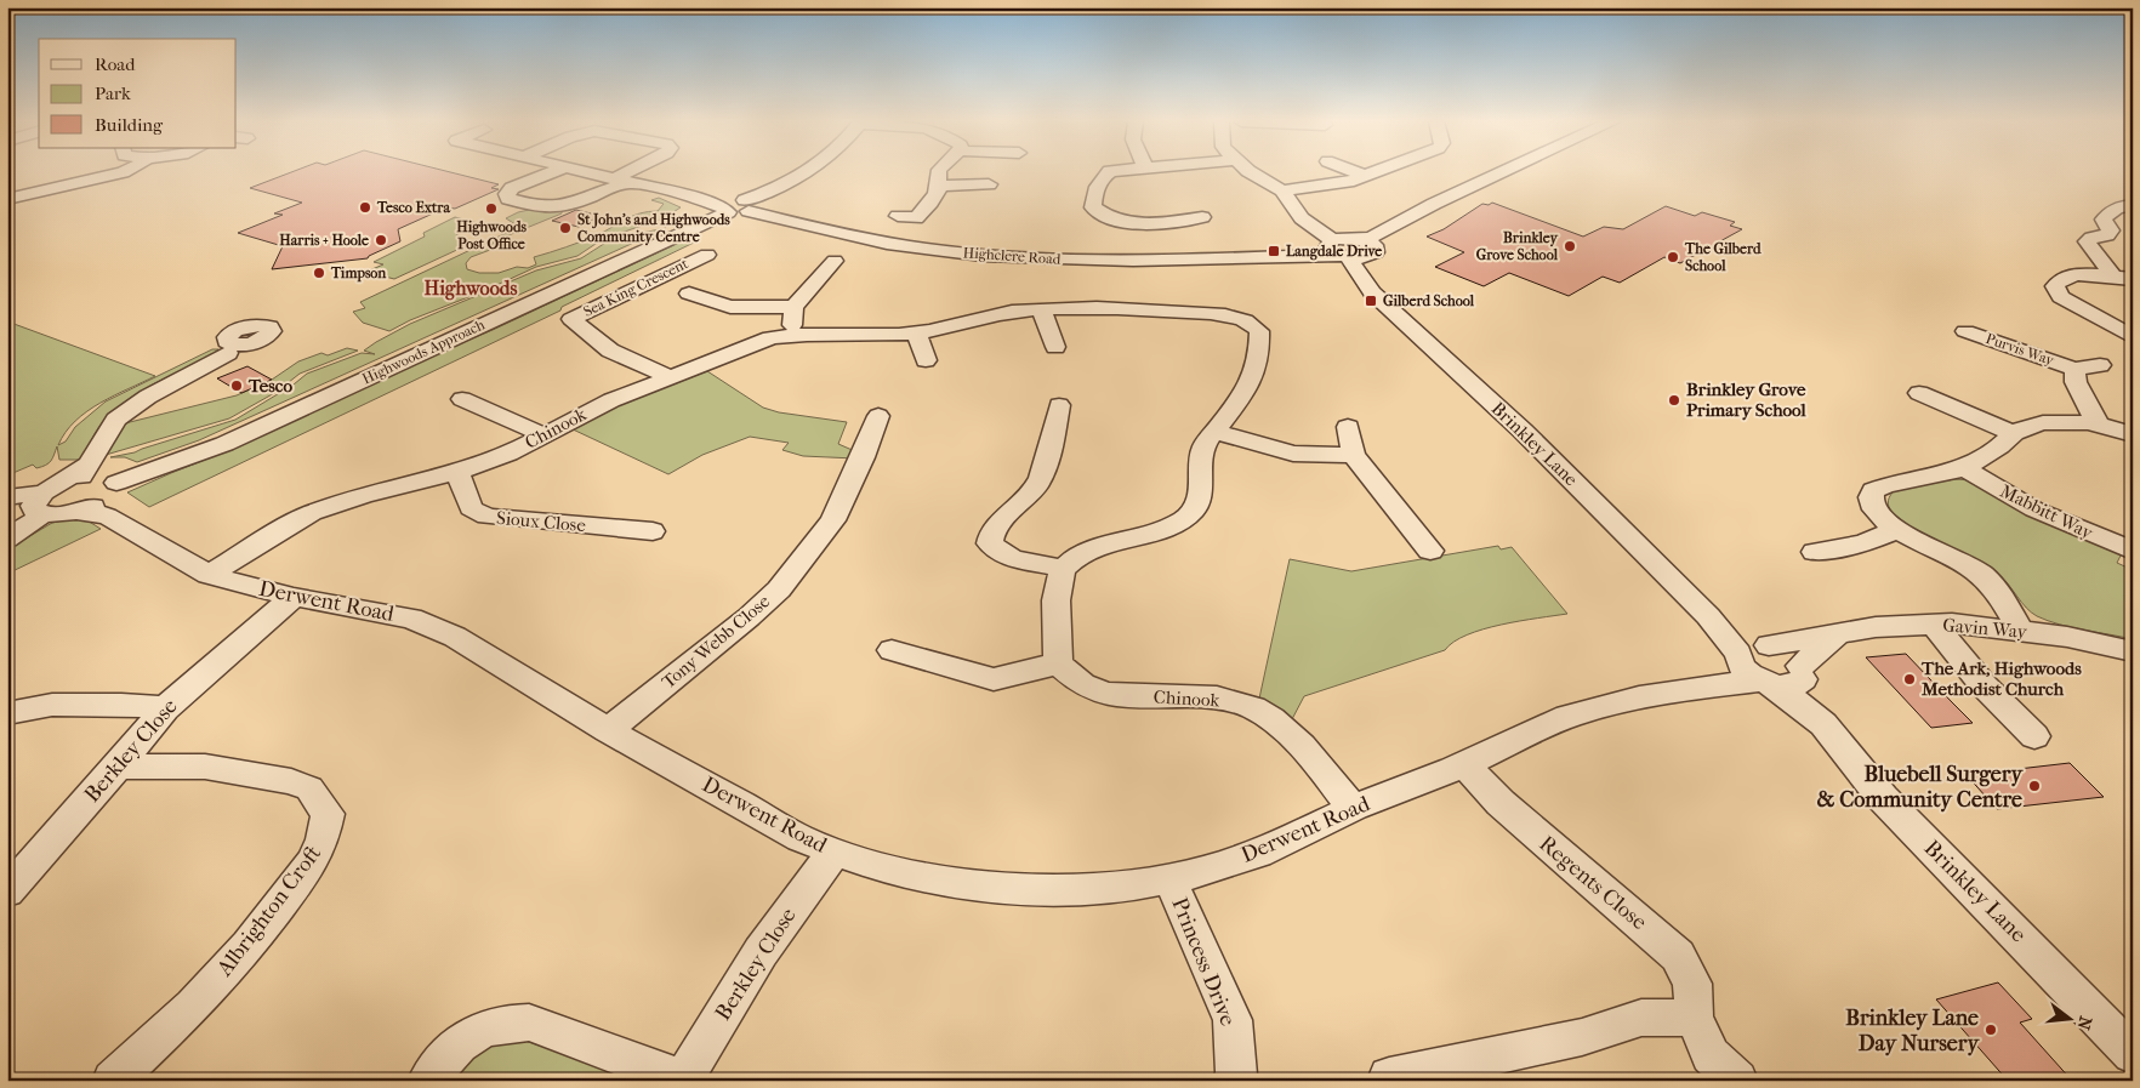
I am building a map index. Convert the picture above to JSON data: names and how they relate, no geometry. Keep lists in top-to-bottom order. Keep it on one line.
{"streets":{"street":["Highclere Road","Sea King Crescent","Purvis Way","Highwoods Approach","Chinook","Brinkley Lane","Mabbitt Way","Sioux Close","Derwent Road","Gavin Way","Tony Webb Close","Berkley Close","Regents Close","Albrighton Croft","Princess Drive"]},"crossings":[["Highclere Road","Highwoods Approach"],["Highclere Road","Brinkley Lane"],["Sea King Crescent","Chinook"],["Highwoods Approach","Derwent Road"],["Chinook","Sioux Close"],["Chinook","Derwent Road"],["Brinkley Lane","Derwent Road"],["Derwent Road","Tony Webb Close"],["Derwent Road","Berkley Close"],["Derwent Road","Regents Close"],["Derwent Road","Princess Drive"],["Berkley Close","Albrighton Croft"]],"districts":["Highwoods"],"places":{"other":["Tesco Extra","Highwoods Post Office","St John's and Highwoods Community Centre","Harris + Hoole","Brinkley Grove School","The Gilberd School","Timpson","Tesco","Brinkley Grove Primary School","The Ark, Highwoods Methodist Church","Bluebell Surgery & Community Centre","Brinkley Lane Day Nursery"],"transit":["Langdale Drive","Gilberd School"]},"legend":["Road","Park","Building"],"north":"right"}
